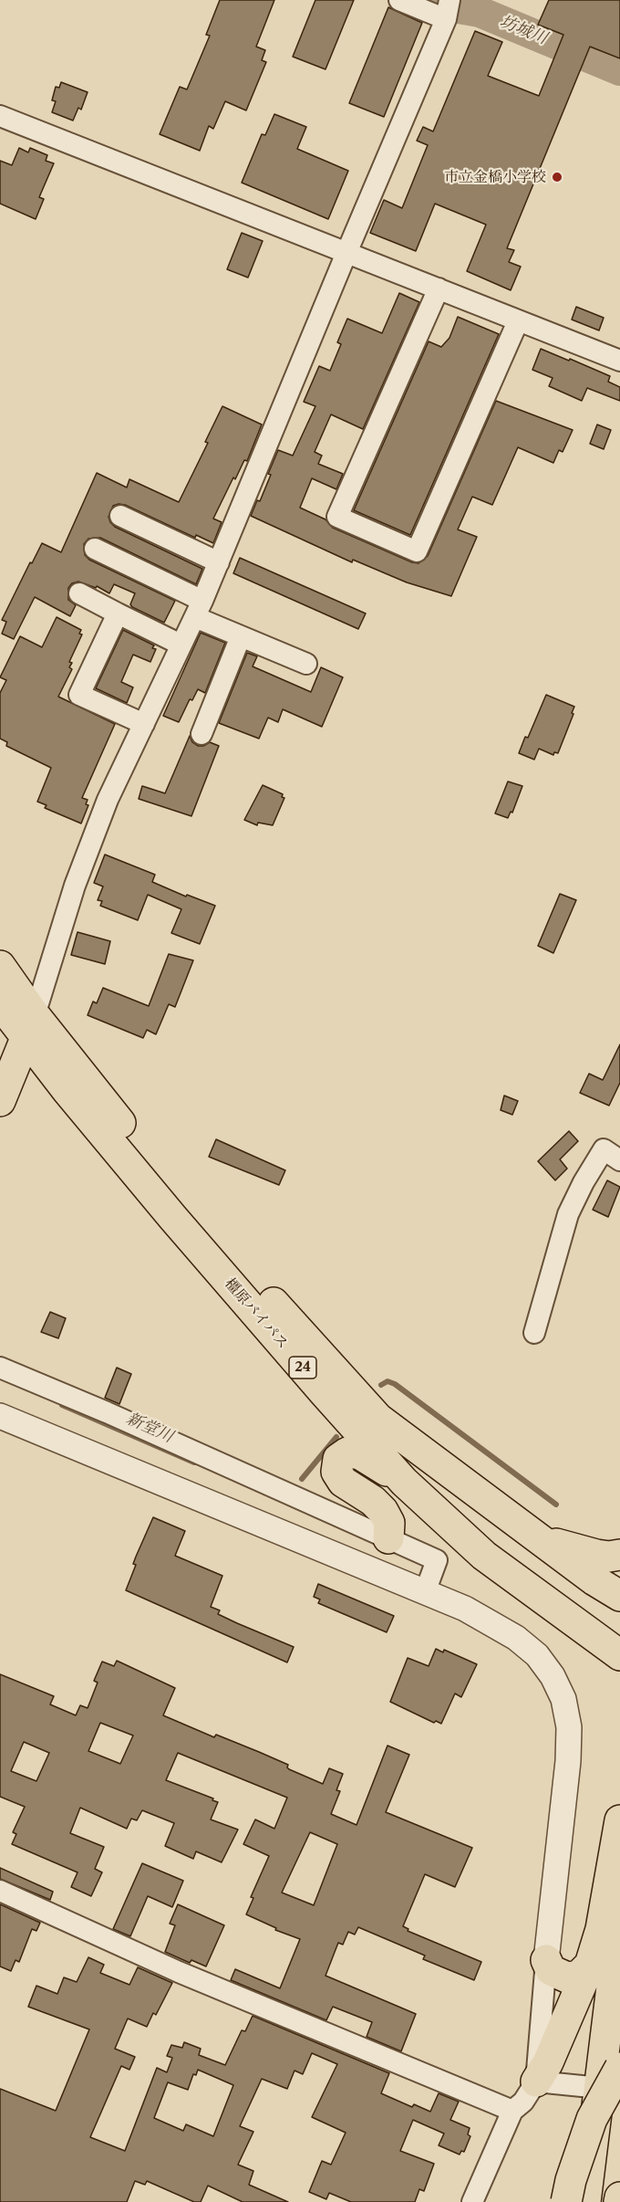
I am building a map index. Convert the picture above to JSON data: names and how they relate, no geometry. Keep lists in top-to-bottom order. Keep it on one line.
{"streets":{"main road":["橿原バイパス","24"]},"water":["坊城川","新堂川"],"places":["市立金橋小学校"]}
